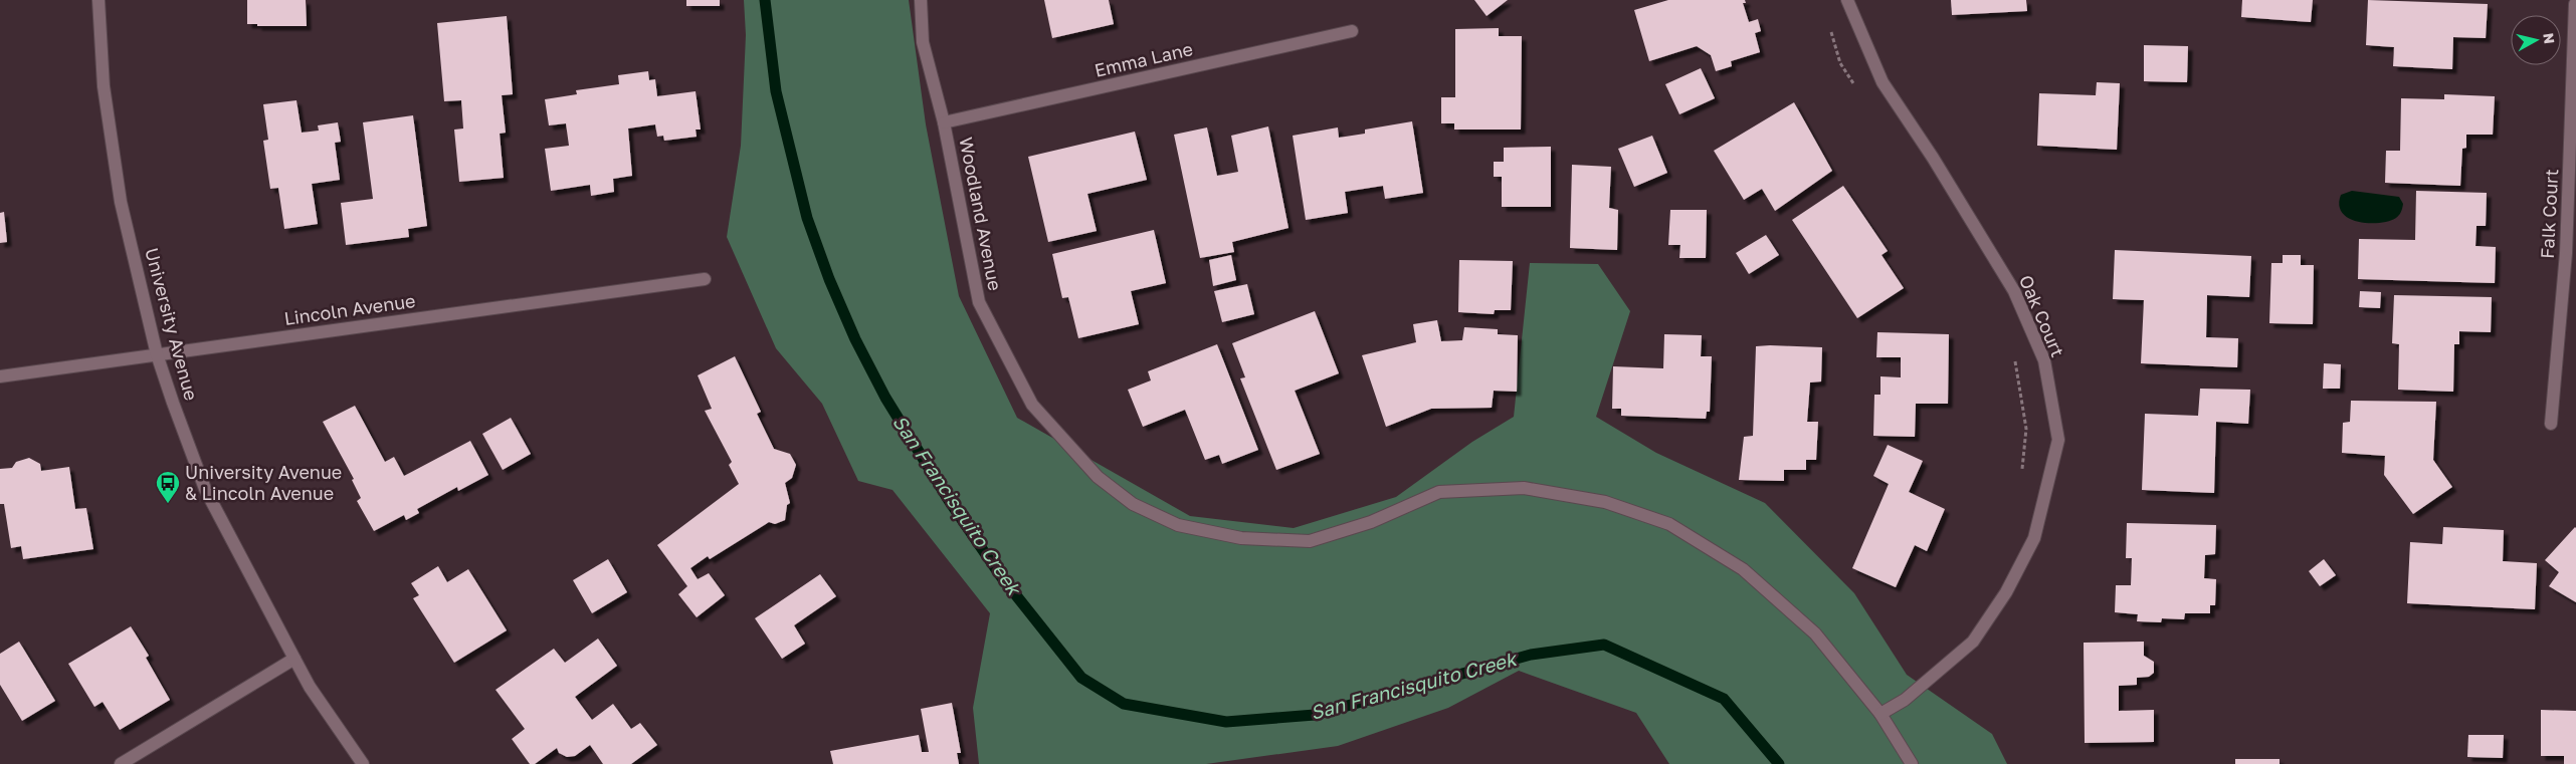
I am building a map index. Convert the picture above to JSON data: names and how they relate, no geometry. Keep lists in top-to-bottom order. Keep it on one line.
{"streets":{"street":["Emma Lane","Woodland Avenue","Falk Court","Lincoln Avenue","Oak Court","University Avenue"]},"crossings":[["Emma Lane","Woodland Avenue"],["Woodland Avenue","Oak Court"],["Lincoln Avenue","University Avenue"]],"water":["San Francisquito Creek"],"places":{"bus stop":["University Avenue & Lincoln Avenue"]},"north":"right"}
